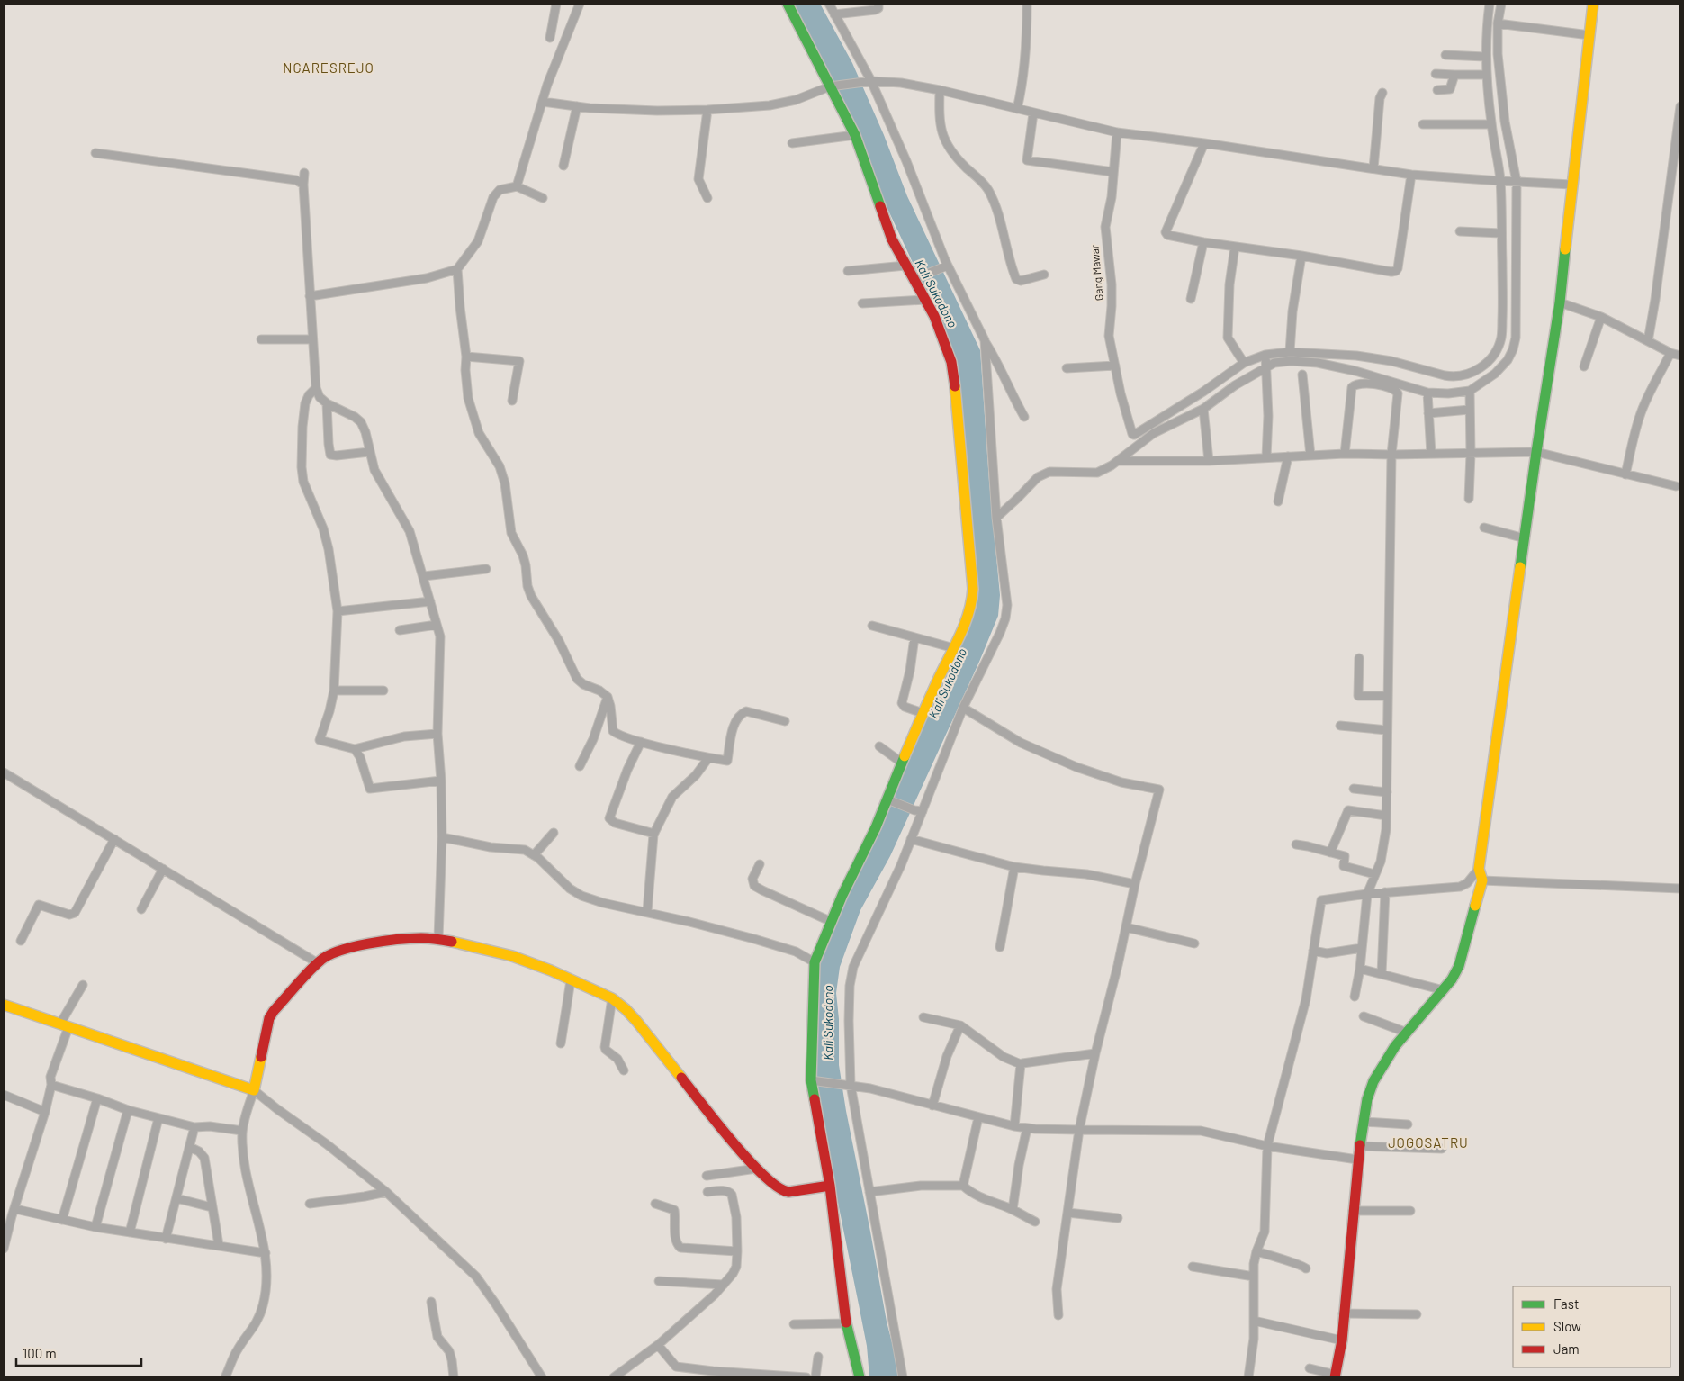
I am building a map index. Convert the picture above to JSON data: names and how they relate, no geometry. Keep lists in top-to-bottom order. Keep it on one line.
{"streets":{"street":["Gang Mawar"]},"districts":["NGARESREJO","JOGOSATRU"],"water":["Kali Sukodono"],"legend":["Fast","Slow","Jam"],"scale_bar":"100 m"}
